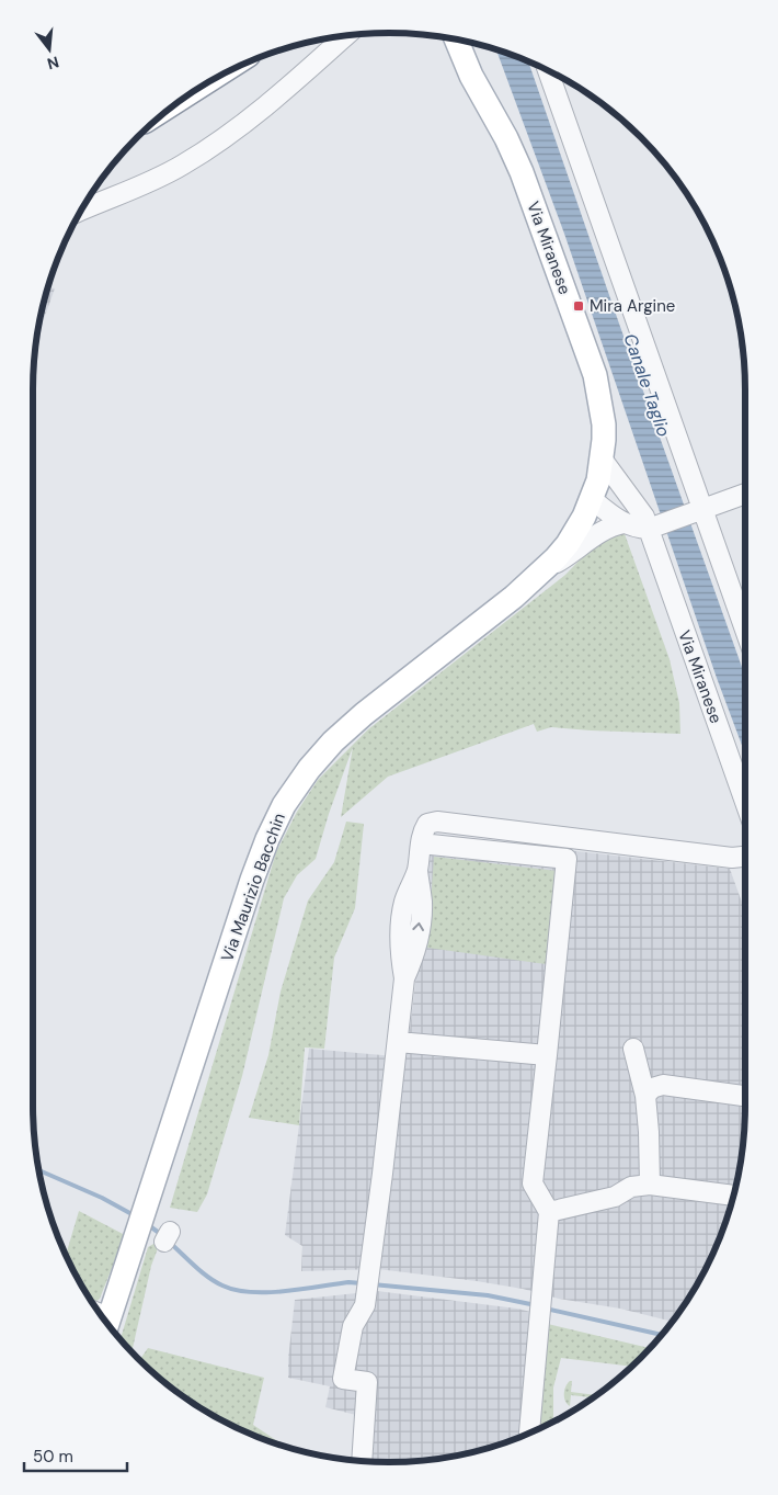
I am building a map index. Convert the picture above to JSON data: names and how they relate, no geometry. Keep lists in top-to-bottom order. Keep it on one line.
{"streets":{"main road":["Via Miranese","Via Maurizio Bacchin"]},"crossings":[["Via Miranese","Via Maurizio Bacchin"]],"water":["Canale Taglio"],"places":{"transit":["Mira Argine"]},"scale_bar":"50 m","north":"bottom"}
